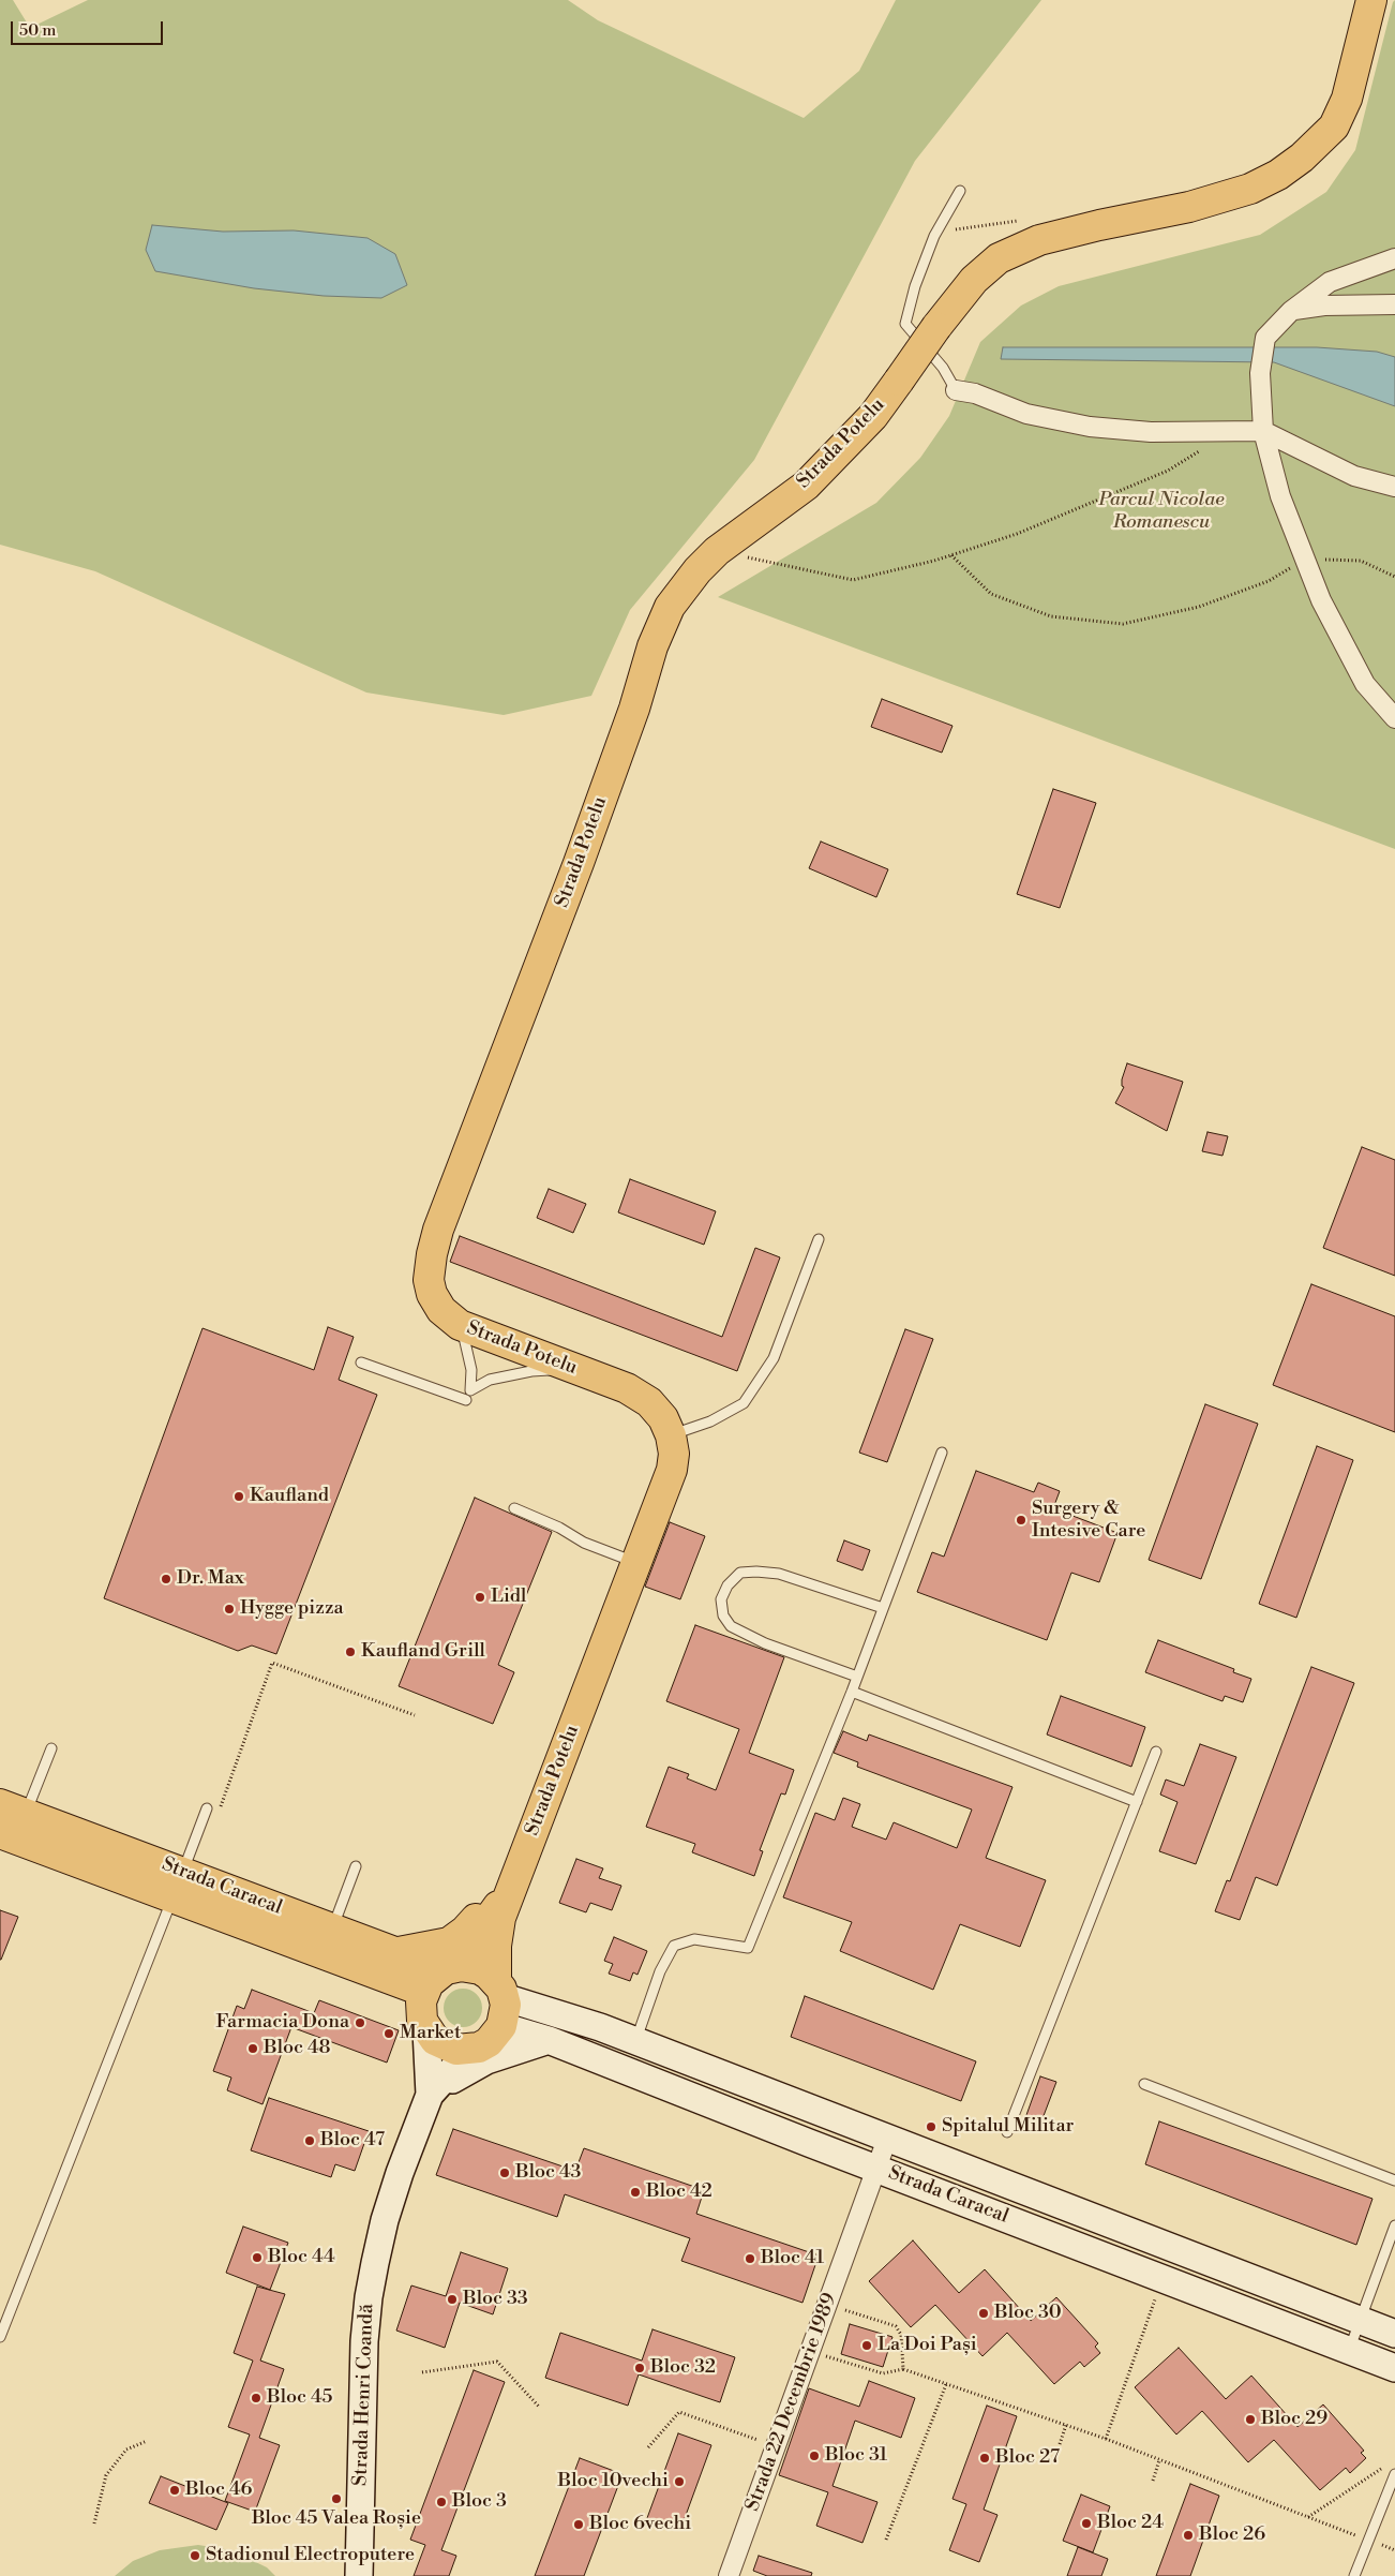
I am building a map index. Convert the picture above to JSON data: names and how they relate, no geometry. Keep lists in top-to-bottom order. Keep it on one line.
{"streets":{"main road":["Strada Potelu","Strada Caracal","Strada Henri Coandă"],"street":["Strada 22 Decembrie 1989"]},"crossings":[["Strada Potelu","Strada Caracal"],["Strada Potelu","Strada Henri Coandă"],["Strada Caracal","Strada Henri Coandă"],["Strada Caracal","Strada 22 Decembrie 1989"]],"parks":["Parcul Nicolae Romanescu"],"places":["Kaufland","Surgery & Intesive Care","Dr. Max","Lidl","Hygge pizza","Kaufland Grill","Farmacia Dona","Market","Bloc 48","Spitalul Militar","Bloc 47","Bloc 43","Bloc 42","Bloc 44","Bloc 41","Bloc 33","Bloc 30","La Doi Pași","Bloc 32","Bloc 45","Bloc 29","Bloc 31","Bloc 27","Bloc 10vechi","Bloc 46","Bloc 45 Valea Roșie","Bloc 3","Bloc 24","Bloc 6vechi","Bloc 26","Stadionul Electroputere"],"scale_bar":"50 m"}
